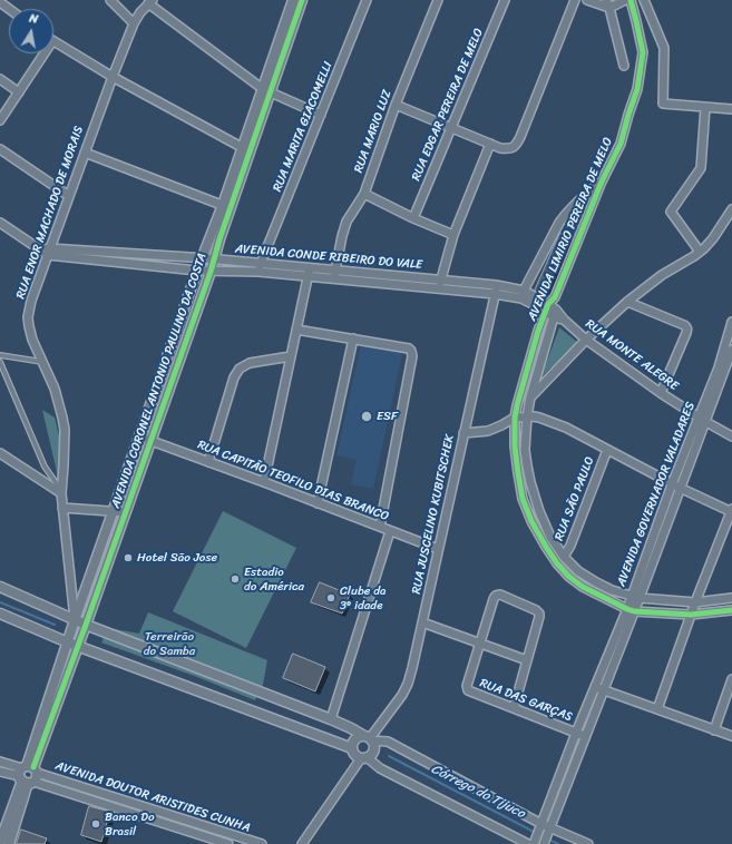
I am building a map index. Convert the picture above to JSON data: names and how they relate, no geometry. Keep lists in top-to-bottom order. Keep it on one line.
{"streets":{"street":["RUA EDGAR PEREIRA DE MELO","RUA MARITA GIACOMELLI","RUA MARIO LUZ","RUA ENOR MACHADO DE MORAIS","AVENIDA LIMIRIO PEREIRA DE MELO","AVENIDA CONDE RIBEIRO DO VALE","RUA MONTE ALEGRE","AVENIDA CORONEL ANTONIO PAULINO DA COSTA","RUA CAPITÃO TEOFILO DIAS BRANCO","AVENIDA GOVERNADOR VALADARES","RUA SÃO PAULO","RUA JUSCELINO KUBITSCHEK","RUA DAS GARÇAS","AVENIDA DOUTOR ARISTIDES CUNHA"]},"crossings":[["RUA MARITA GIACOMELLI","AVENIDA CONDE RIBEIRO DO VALE"],["RUA MARIO LUZ","AVENIDA CONDE RIBEIRO DO VALE"],["RUA ENOR MACHADO DE MORAIS","AVENIDA CONDE RIBEIRO DO VALE"],["RUA ENOR MACHADO DE MORAIS","AVENIDA CORONEL ANTONIO PAULINO DA COSTA"],["AVENIDA LIMIRIO PEREIRA DE MELO","AVENIDA CONDE RIBEIRO DO VALE"],["AVENIDA LIMIRIO PEREIRA DE MELO","RUA MONTE ALEGRE"],["AVENIDA LIMIRIO PEREIRA DE MELO","AVENIDA GOVERNADOR VALADARES"],["AVENIDA LIMIRIO PEREIRA DE MELO","RUA SÃO PAULO"],["AVENIDA CONDE RIBEIRO DO VALE","RUA MONTE ALEGRE"],["AVENIDA CONDE RIBEIRO DO VALE","AVENIDA CORONEL ANTONIO PAULINO DA COSTA"],["AVENIDA CONDE RIBEIRO DO VALE","RUA JUSCELINO KUBITSCHEK"],["RUA MONTE ALEGRE","AVENIDA GOVERNADOR VALADARES"],["AVENIDA CORONEL ANTONIO PAULINO DA COSTA","RUA CAPITÃO TEOFILO DIAS BRANCO"],["AVENIDA CORONEL ANTONIO PAULINO DA COSTA","AVENIDA DOUTOR ARISTIDES CUNHA"],["RUA CAPITÃO TEOFILO DIAS BRANCO","RUA JUSCELINO KUBITSCHEK"],["AVENIDA GOVERNADOR VALADARES","RUA DAS GARÇAS"]],"water":["Córrego do Tijuco"],"parks":["Terreirão do Samba"],"places":["ESF","Hotel São Jose","Estadio do América","Clube da 3º idade","Banco Do Brasil"],"north":"top"}
